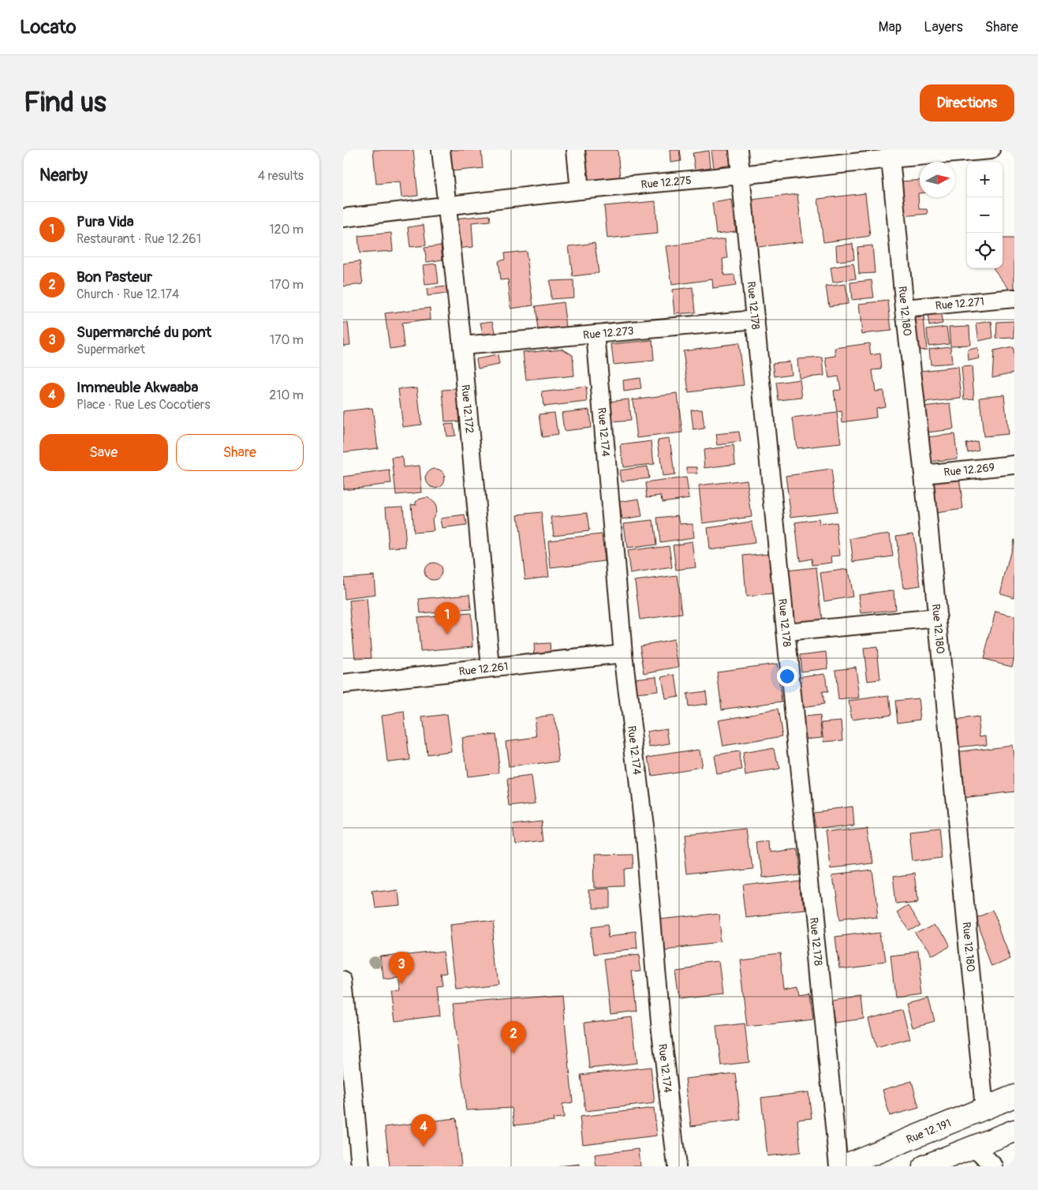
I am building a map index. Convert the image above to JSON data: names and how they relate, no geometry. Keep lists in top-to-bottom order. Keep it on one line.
{"streets":{"main road":["Rue 12.191"],"street":["Rue 12.275","Rue 12.271","Rue 12.178","Rue 12.180","Rue 12.273","Rue 12.172","Rue 12.174","Rue 12.269","Rue 12.261"]},"crossings":[["Rue 12.275","Rue 12.178"],["Rue 12.275","Rue 12.180"],["Rue 12.275","Rue 12.172"],["Rue 12.271","Rue 12.180"],["Rue 12.178","Rue 12.273"],["Rue 12.180","Rue 12.269"],["Rue 12.180","Rue 12.191"],["Rue 12.273","Rue 12.172"],["Rue 12.273","Rue 12.174"],["Rue 12.172","Rue 12.261"],["Rue 12.174","Rue 12.261"]],"north":"right","page":{"header":"Locato","nav":["Map","Layers","Share"],"buttons":["Directions",["Save","Share"]],"title":"Find us","heading":["Nearby","4 results"],"map_buttons":["+","−"],"list":[{"mark":"1","name":"Pura Vida","note":"Restaurant · Rue 12.261","value":"120 m"},{"mark":"2","name":"Bon Pasteur","note":"Church · Rue 12.174","value":"170 m"},{"mark":"3","name":"Supermarché du pont","note":"Supermarket","value":"170 m"},{"mark":"4","name":"Immeuble Akwaaba","note":"Place · Rue Les Cocotiers","value":"210 m"}],"pins":["1","3","2","4"]}}
